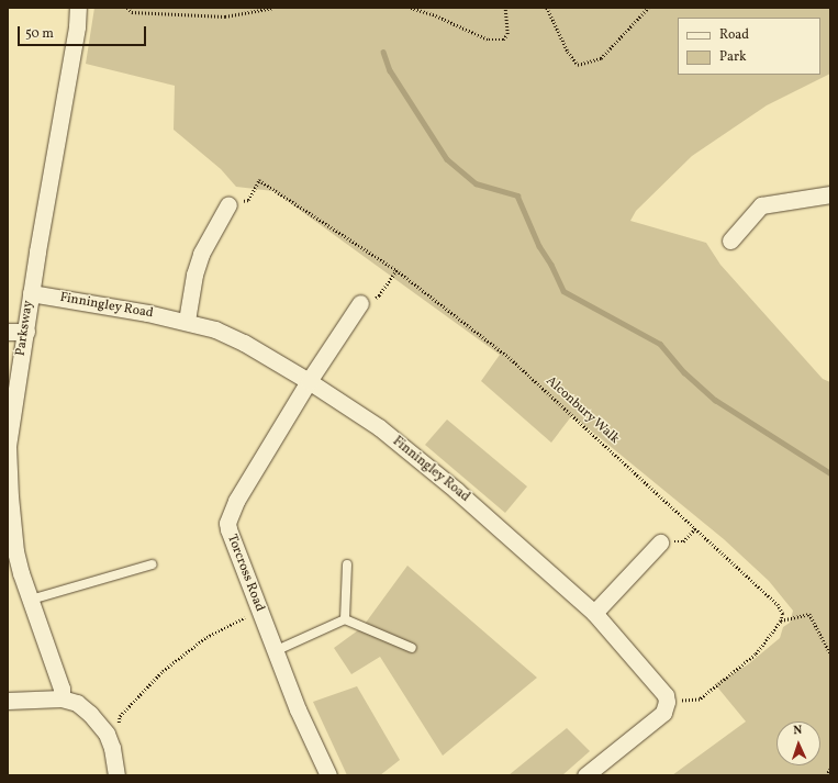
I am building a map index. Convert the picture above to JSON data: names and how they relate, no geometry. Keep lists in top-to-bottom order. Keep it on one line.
{"streets":{"street":["Finningley Road","Parksway","Torcross Road"],"path":["Alconbury Walk"]},"crossings":[["Finningley Road","Parksway"],["Finningley Road","Torcross Road"]],"legend":["Road","Park"],"scale_bar":"50 m","north":"top"}
